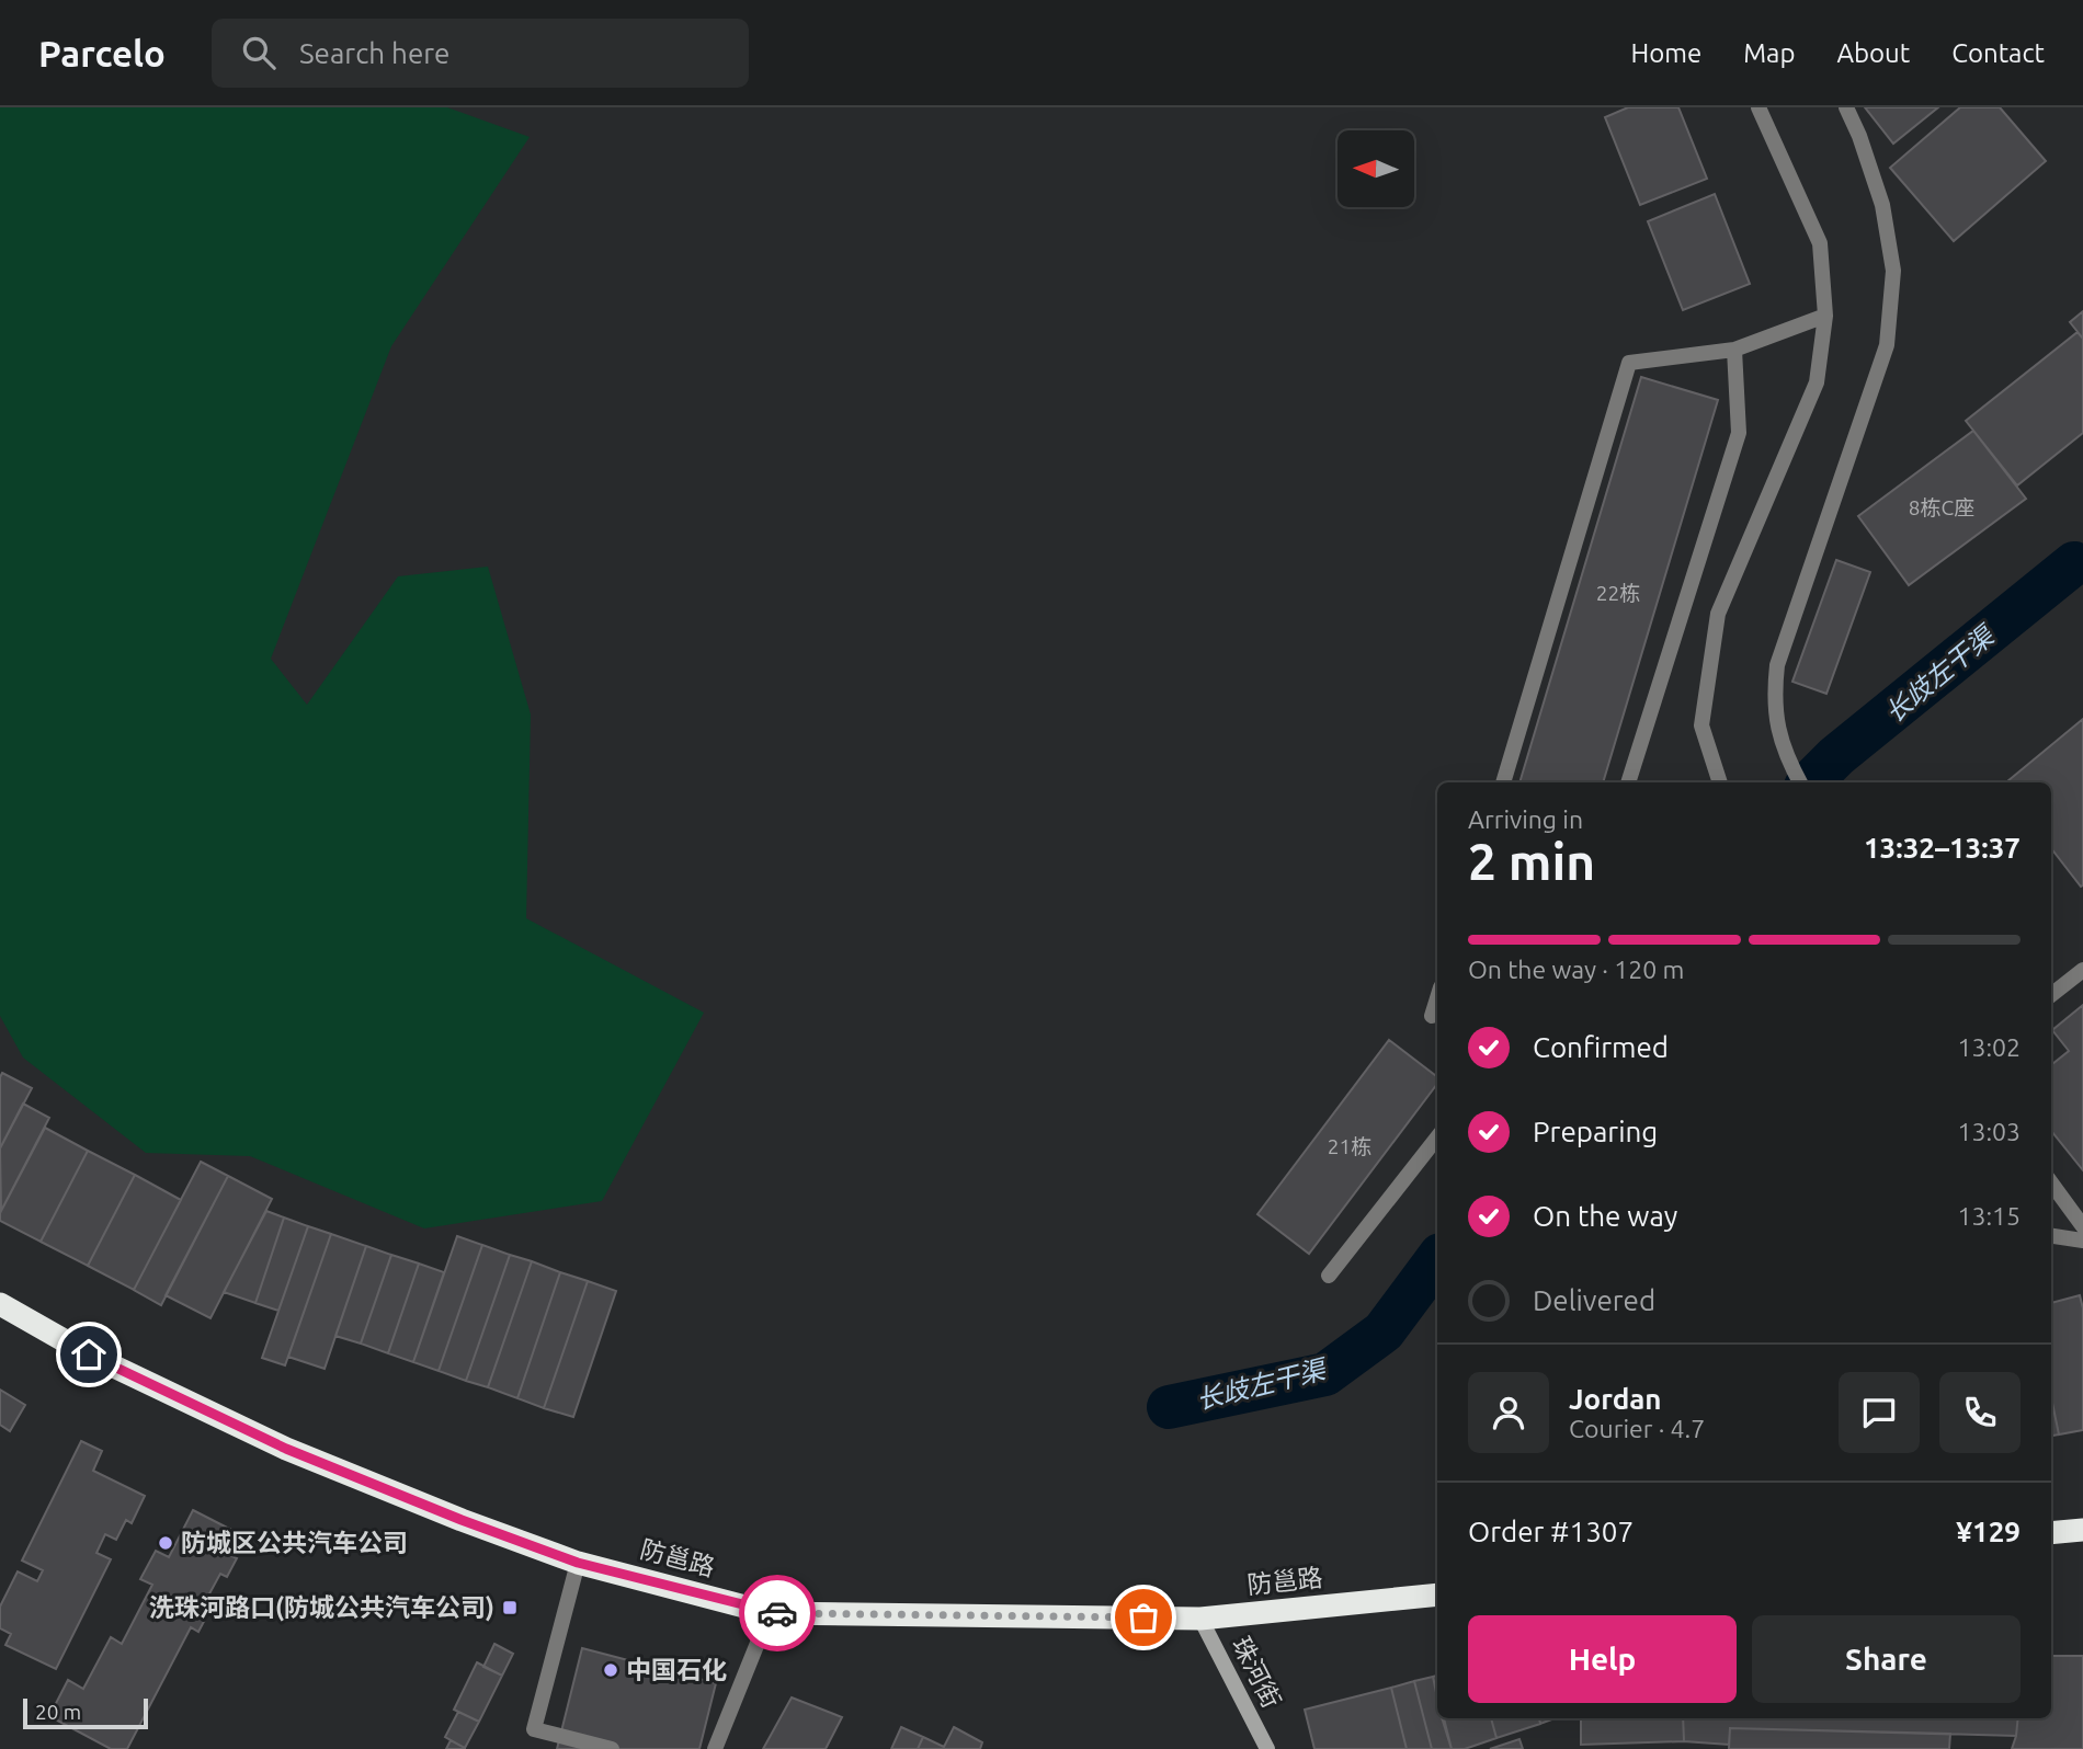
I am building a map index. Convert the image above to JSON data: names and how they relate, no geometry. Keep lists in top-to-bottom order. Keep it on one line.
{"streets":{"highway":["防邕路"],"street":["珠河街"]},"crossings":[["防邕路","珠河街"]],"water":["长歧左干渠"],"places":{"other":["防城区公共汽车公司","中国石化"],"transit":["洗珠河路口(防城公共汽车公司)"]},"house_numbers":["8栋C座","22栋","21栋"],"scale_bar":"20 m","north":"left","page":{"header":"Parcelo","search":"Search here","nav":["Home","Map","About","Contact"],"heading":["2 min","Arriving in","13:32–13:37"],"panel":["Jordan","Courier · 4.7","Order #1307","¥129"],"bar":"On the way · 120 m","list":[["Confirmed","13:02"],["Preparing","13:03"],["On the way","13:15"],"Delivered"],"buttons":["Help","Share"],"scale":"20 m"}}
